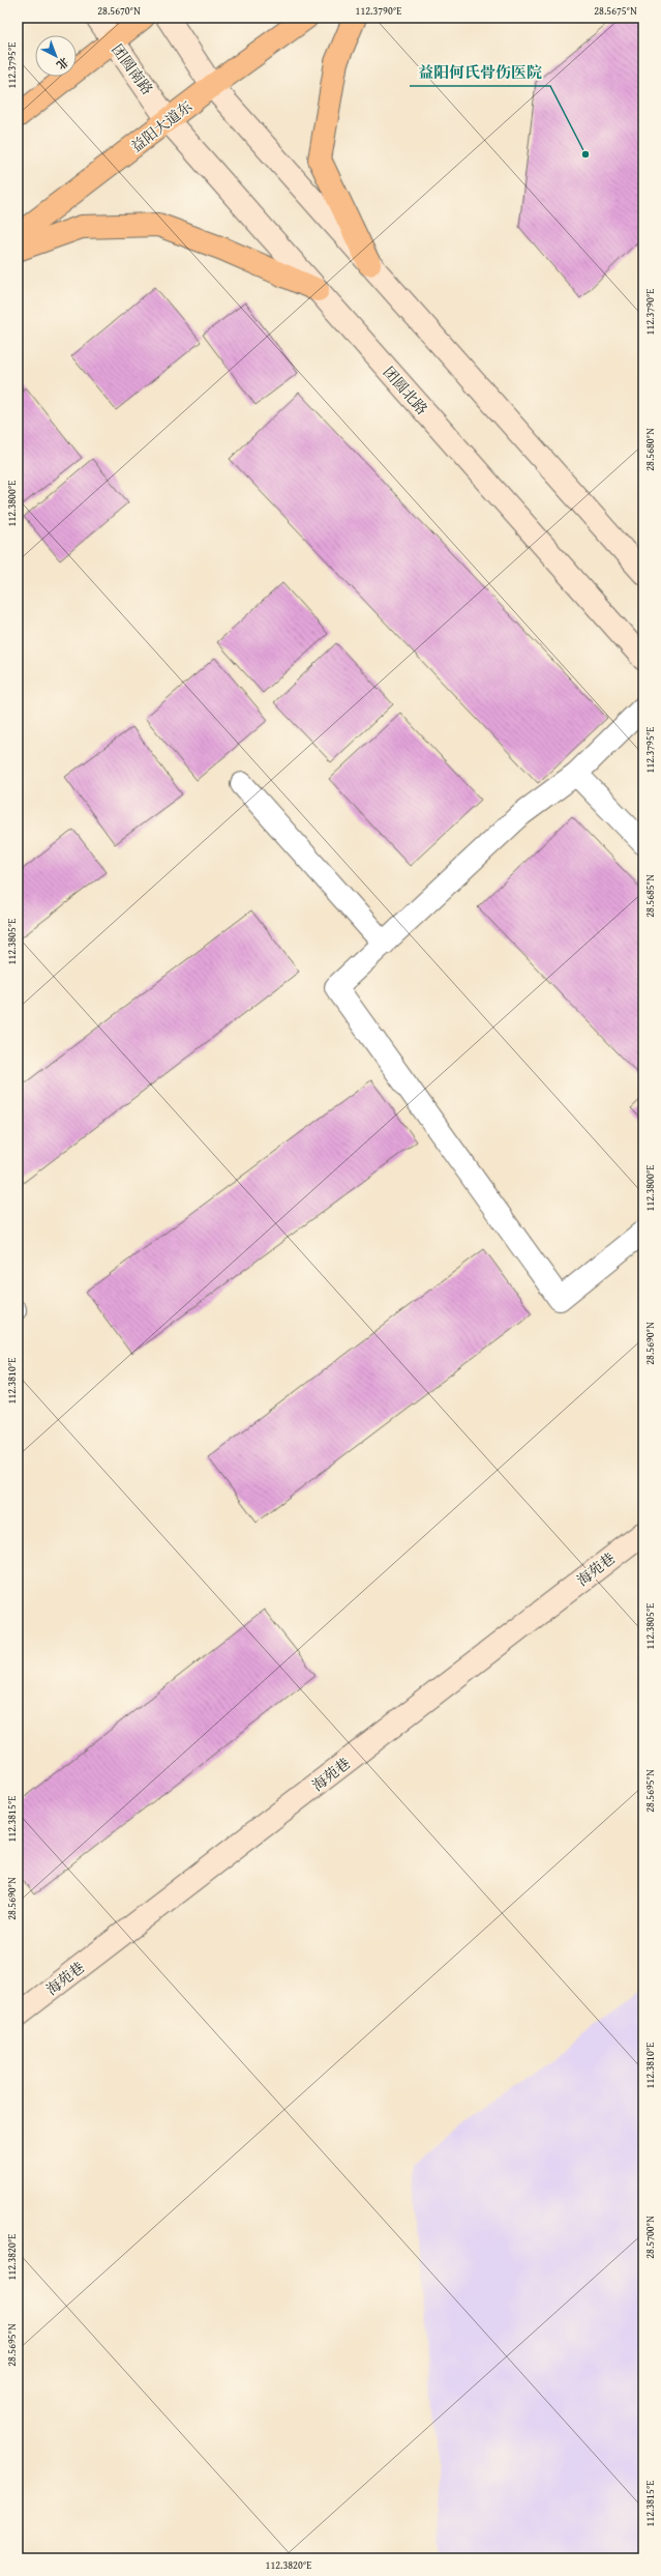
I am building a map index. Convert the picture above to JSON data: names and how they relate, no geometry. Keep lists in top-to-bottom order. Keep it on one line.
{"streets":{"main road":["团圆南路","益阳大道东","团圆北路","海苑巷"]},"crossings":[["团圆南路","益阳大道东"],["团圆南路","团圆北路"],["益阳大道东","团圆北路"]],"places":["益阳何氏骨伤医院"],"north":"bottom right","coordinates":["28.5670°N","112.3790°E","28.5675°N","112.3795°E","28.5680°N","112.3800°E","28.5685°N","112.3805°E","28.5690°N","112.3810°E","28.5695°N","112.3815°E","28.5700°N","112.3820°E"]}
